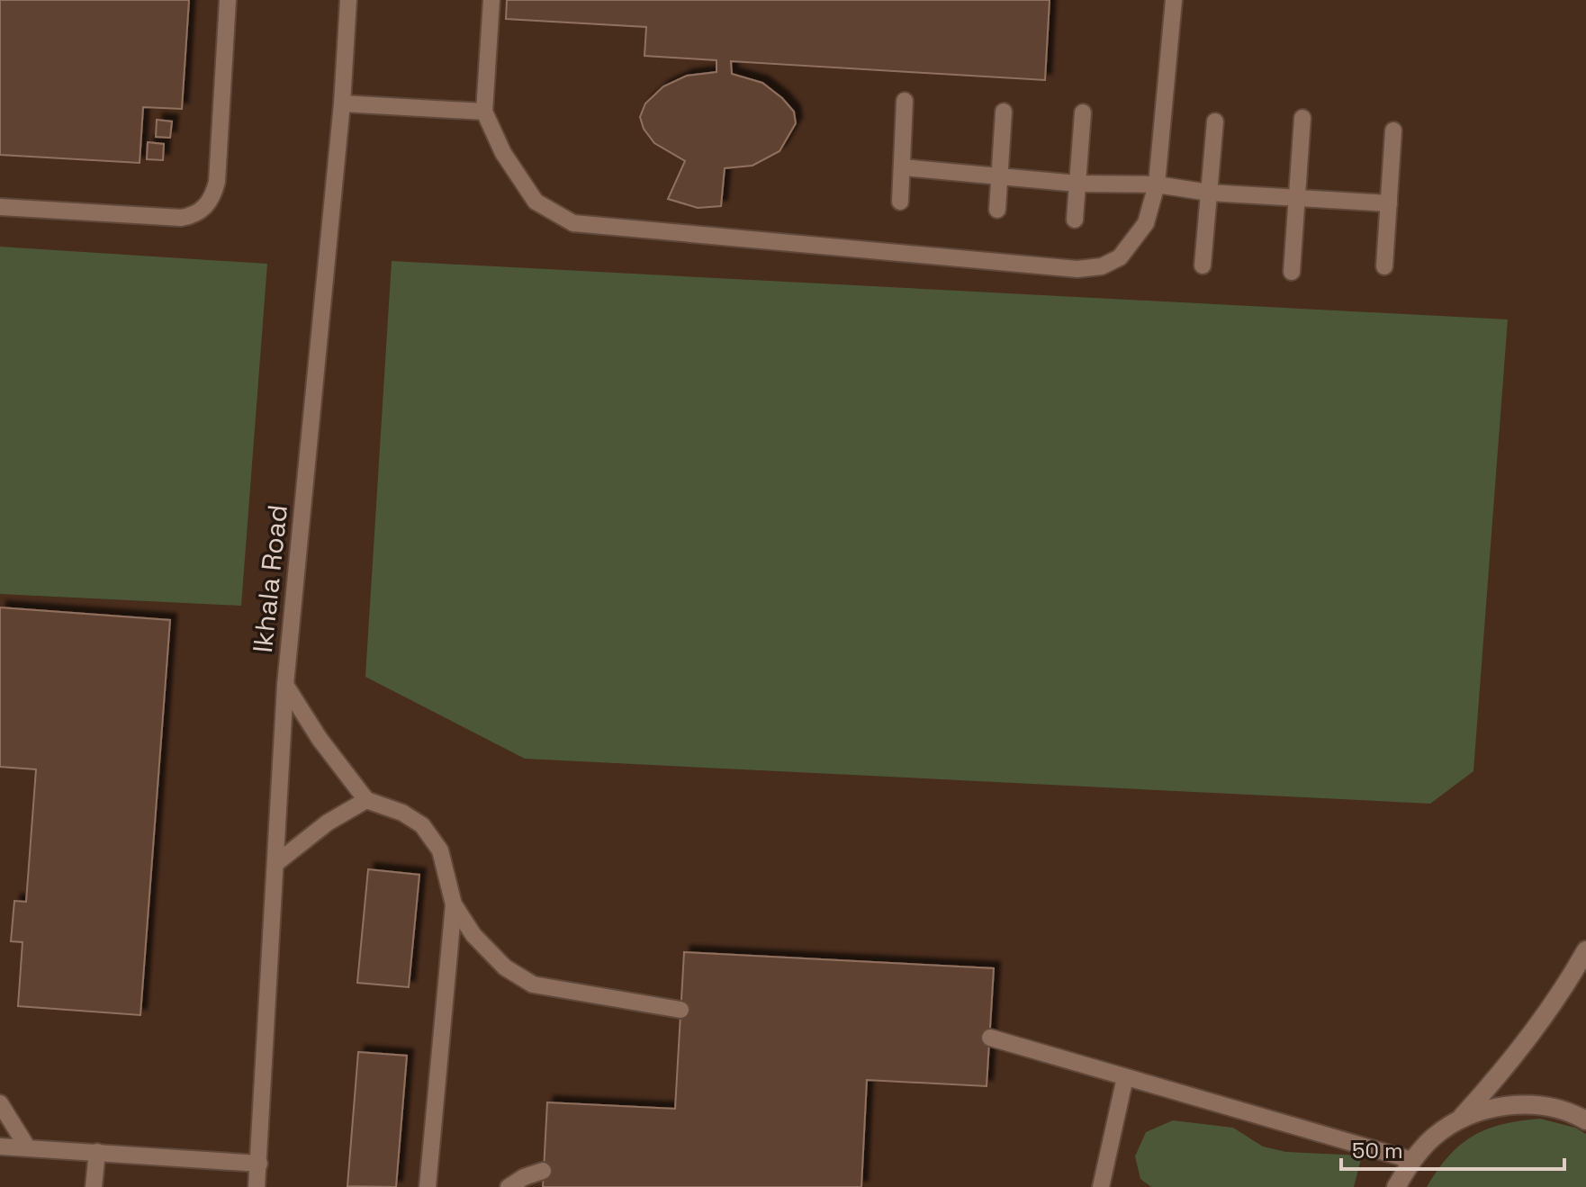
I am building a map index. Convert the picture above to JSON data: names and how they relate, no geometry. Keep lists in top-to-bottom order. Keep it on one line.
{"streets":{"lane":["Ikhala Road"]},"scale_bar":"50 m"}
